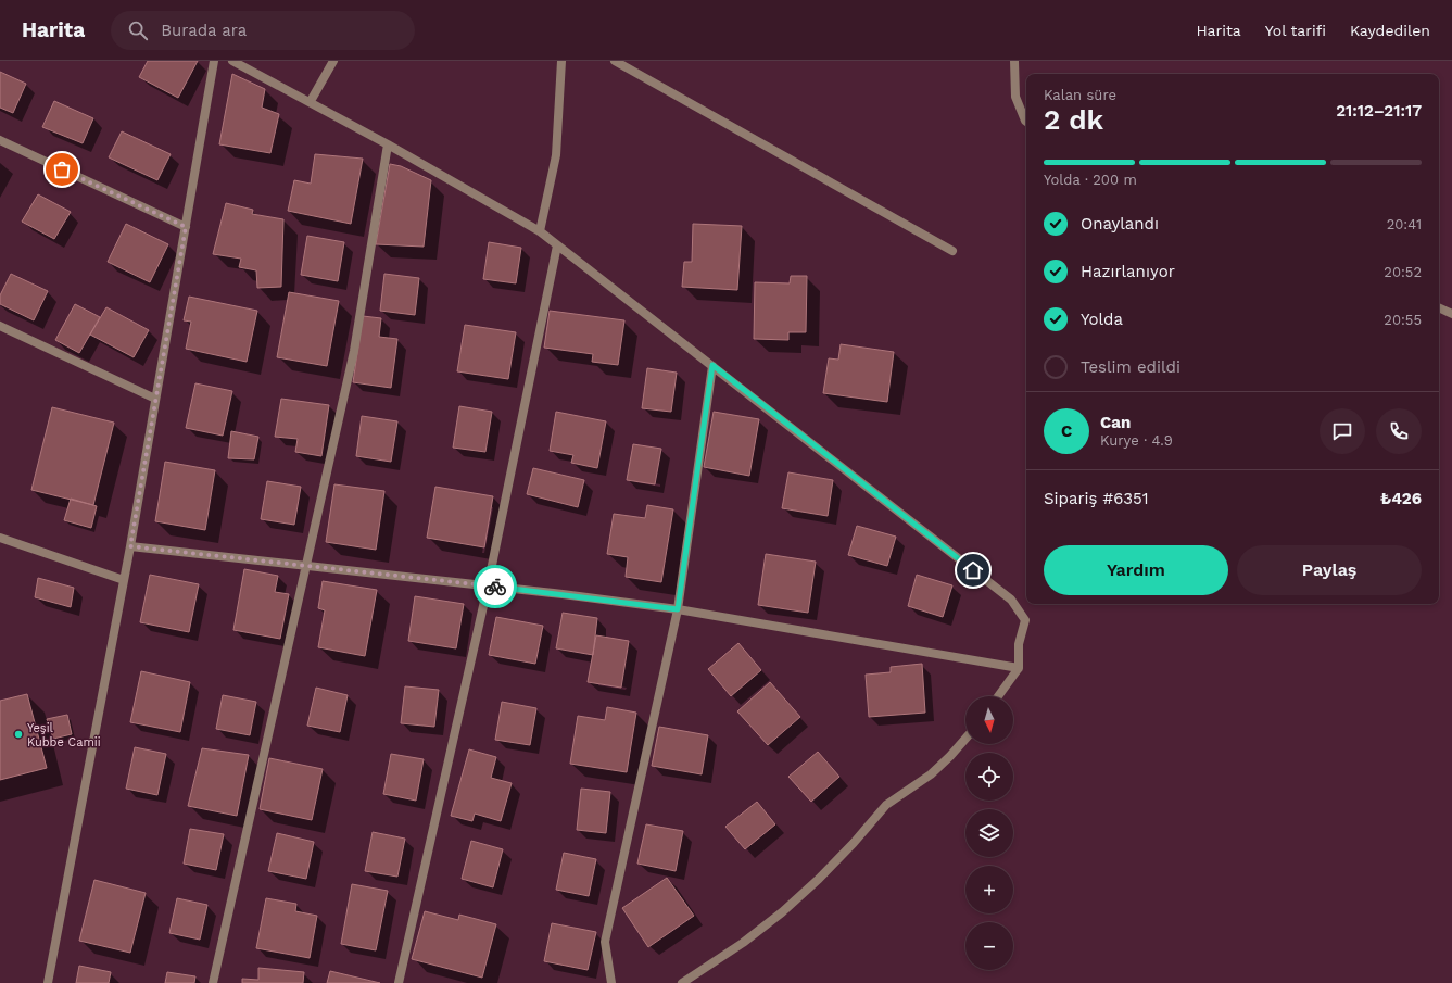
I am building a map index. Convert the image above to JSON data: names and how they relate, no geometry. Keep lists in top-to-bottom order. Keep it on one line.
{"places":["Yeşil Kubbe Camii"],"north":"bottom","page":{"header":"Harita","search":"Burada ara","nav":["Harita","Yol tarifi","Kaydedilen"],"heading":["2 dk","Kalan süre","21:12–21:17"],"panel":["Can","Kurye · 4.9","Sipariş #6351","₺426"],"bar":"Yolda · 200 m","list":[["Onaylandı","20:41"],["Hazırlanıyor","20:52"],["Yolda","20:55"],"Teslim edildi"],"round":"C","buttons":["Yardım","Paylaş"],"map_buttons":["+","−"]}}
